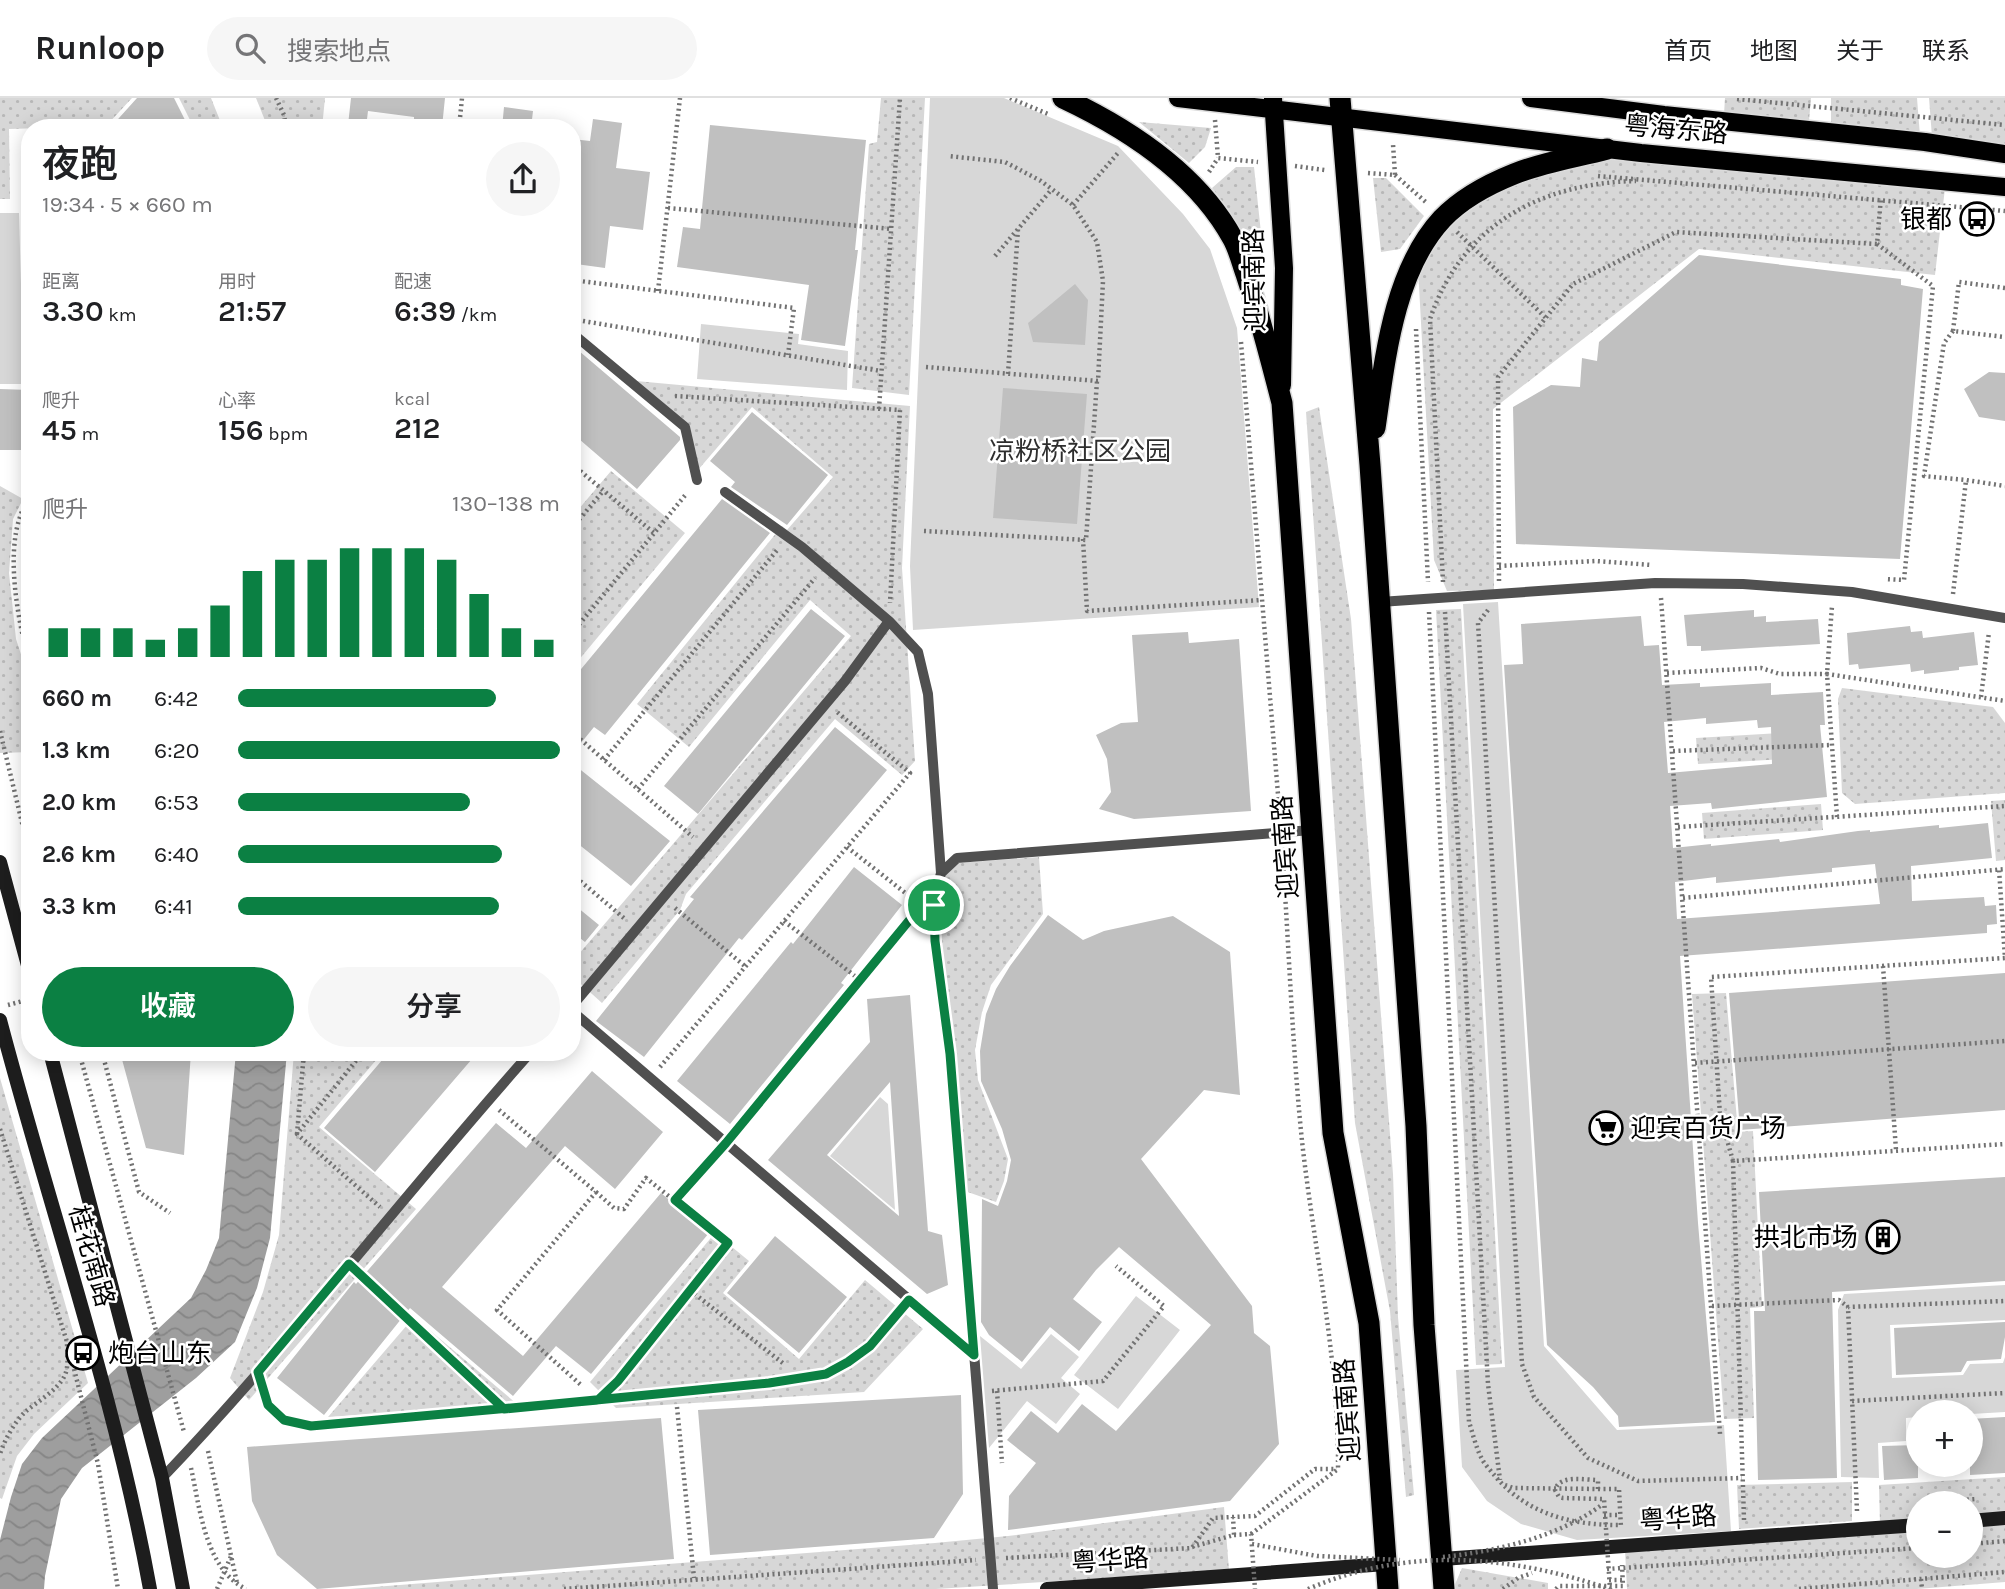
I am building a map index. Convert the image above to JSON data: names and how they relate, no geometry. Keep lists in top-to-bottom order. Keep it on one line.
{"streets":{"highway":["迎宾南路"],"main road":["粤海东路","桂花南路","粤华路"]},"crossings":[["粤海东路","迎宾南路"],["迎宾南路","粤华路"]],"parks":["凉粉桥社区公园"],"places":{"bus stop":["银都","炮台山东"],"supermarket":["迎宾百货广场"],"building":["拱北市场"]},"page":{"header":"Runloop","search":"搜索地点","nav":["首页","地图","关于","联系"],"heading":["夜跑","19:34 · 5 × 660 m"],"stats":[["距离","3.30 km"],["用时","21:57"],["配速","6:39 /km"],["爬升","45 m"],["心率","156 bpm"],["kcal","212"]],"chart":["爬升","130–138 m"],"list":[{"name":"660 m","note":"6:42"},{"name":"1.3 km","note":"6:20"},{"name":"2.0 km","note":"6:53"},{"name":"2.6 km","note":"6:40"},{"name":"3.3 km","note":"6:41"}],"buttons":["收藏","分享"],"map_buttons":["+","−"]}}
